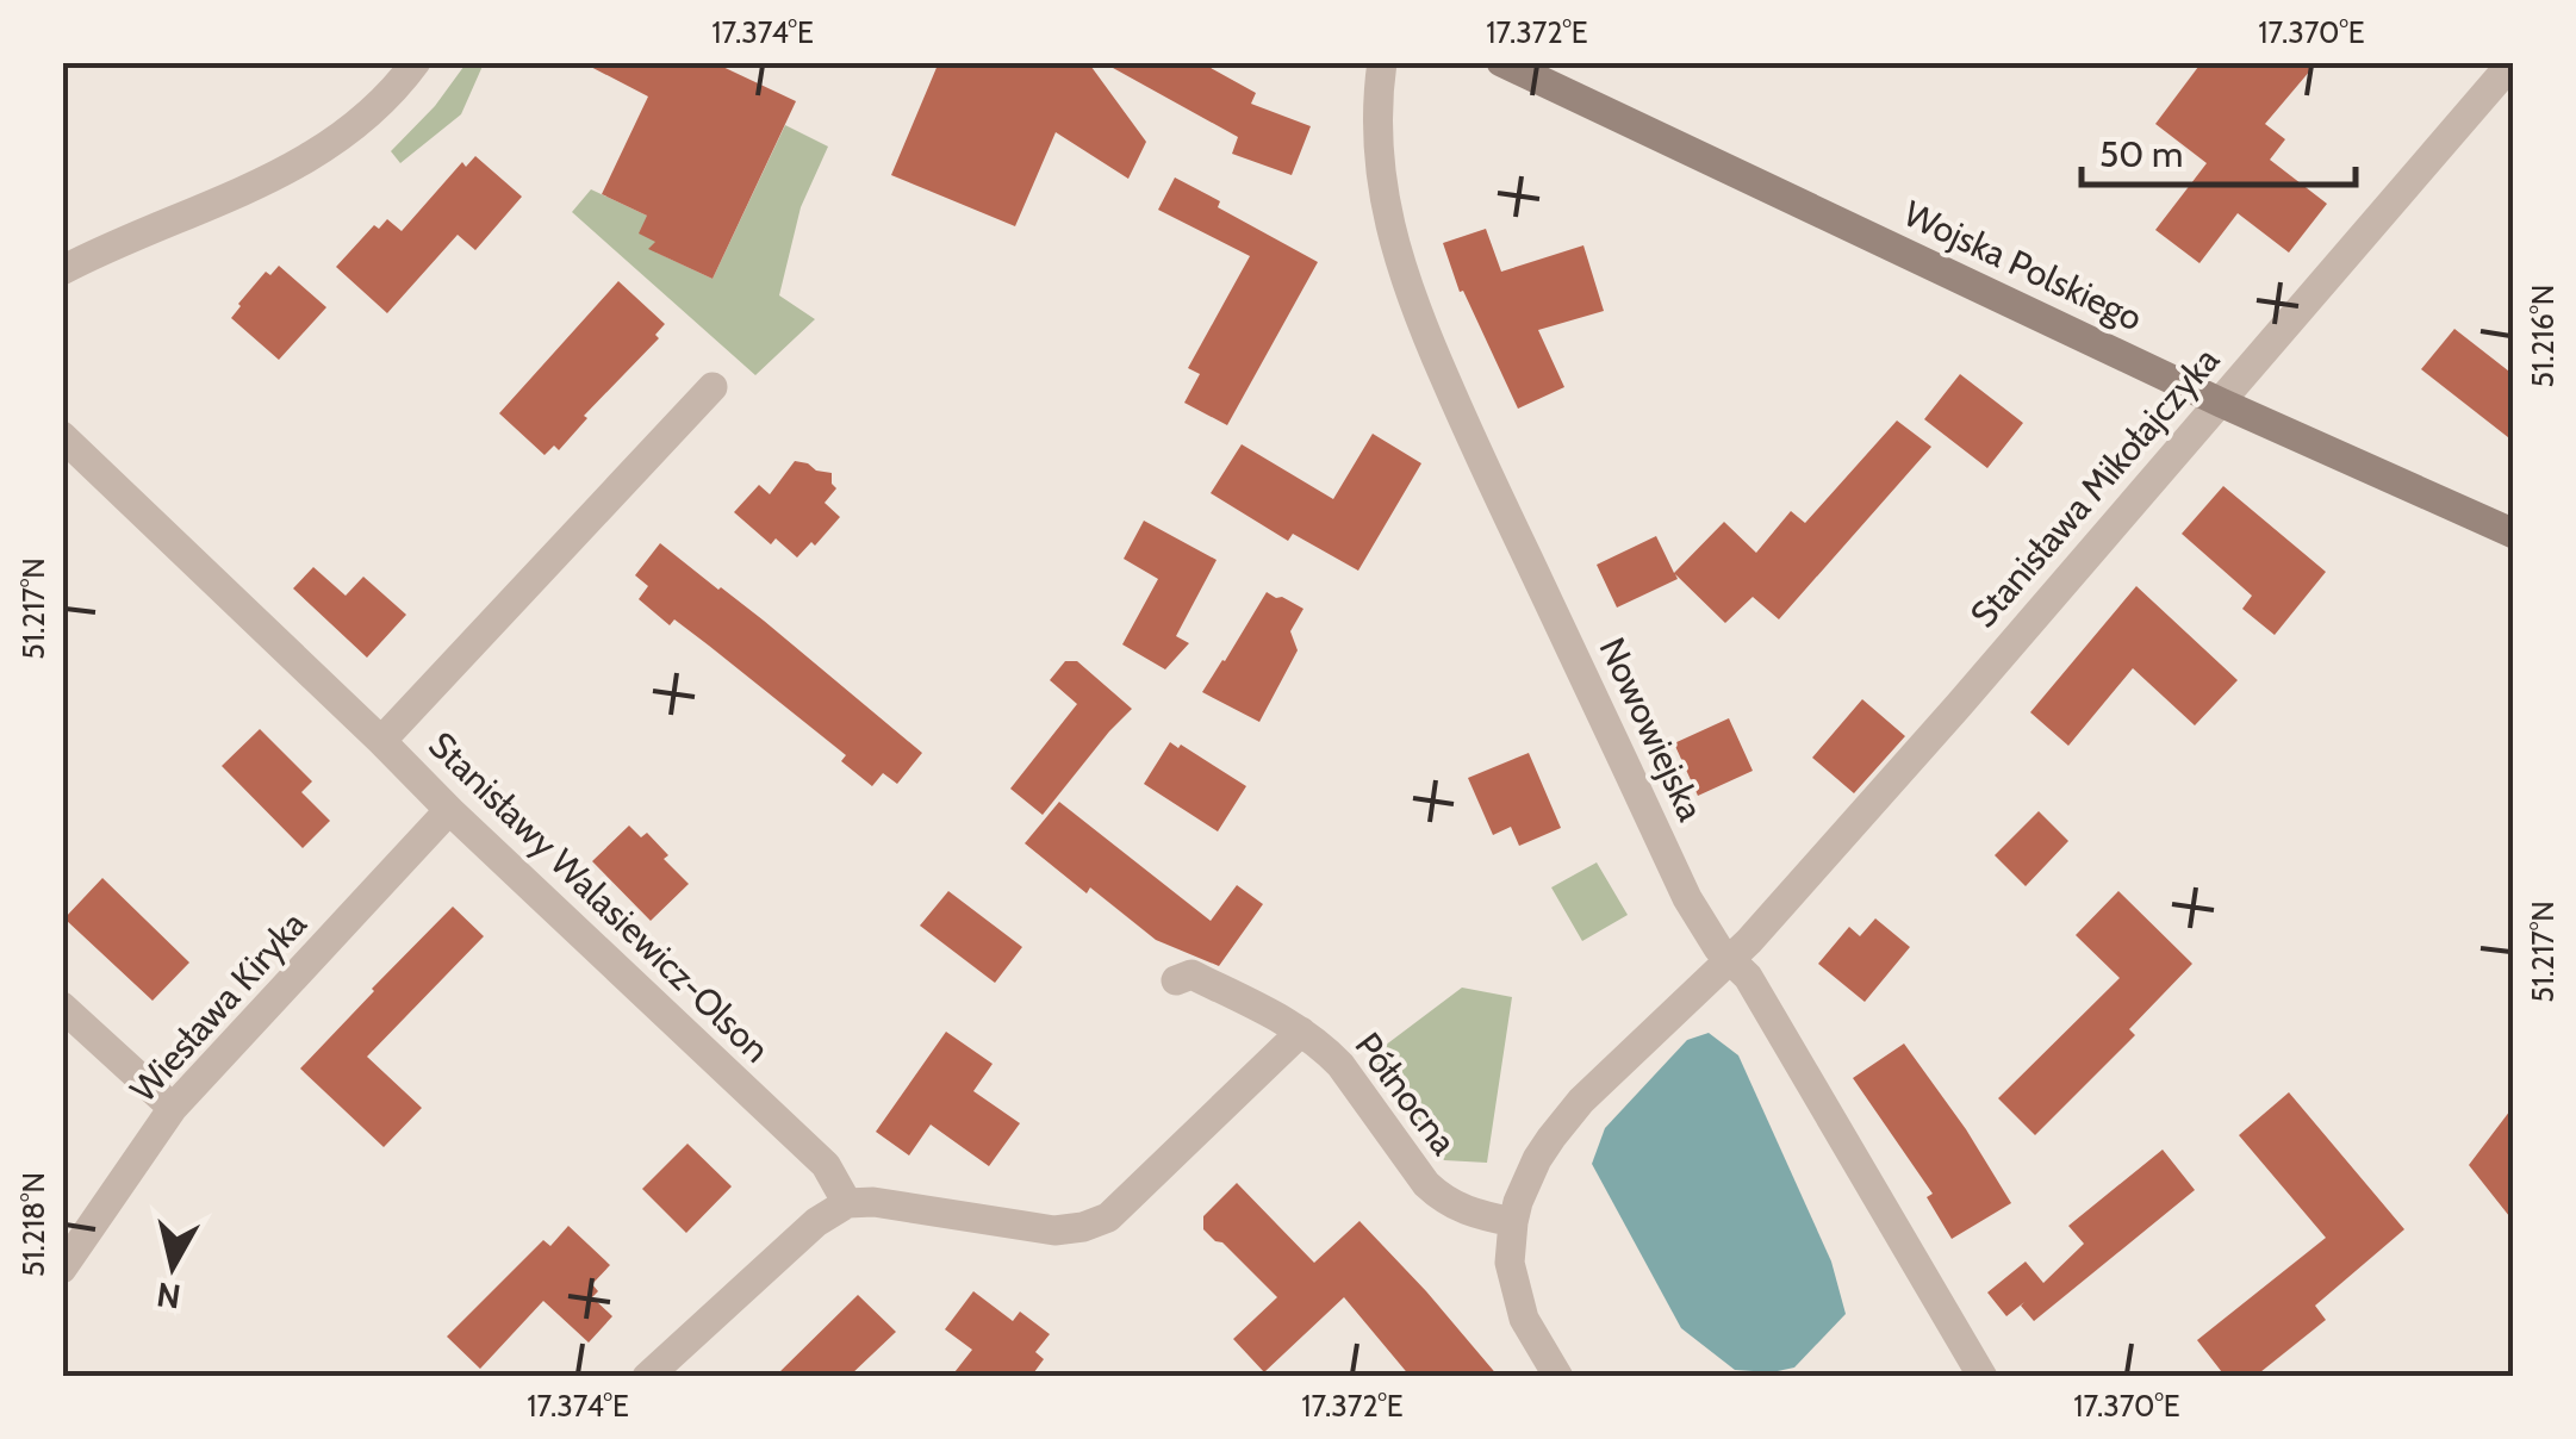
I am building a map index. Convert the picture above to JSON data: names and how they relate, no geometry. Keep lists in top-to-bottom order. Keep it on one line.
{"streets":{"main road":["Wojska Polskiego"],"street":["Stanisława Mikołajczyka","Nowowiejska","Stanisławy Walasiewicz-Olson","Wiesława Kiryka","Północna"]},"crossings":[["Wojska Polskiego","Stanisława Mikołajczyka"],["Stanisława Mikołajczyka","Nowowiejska"],["Stanisławy Walasiewicz-Olson","Wiesława Kiryka"]],"scale_bar":"50 m","north":"bottom","coordinates":["17.374°E","17.372°E","17.370°E","51.216°N","51.217°N","51.218°N"]}
